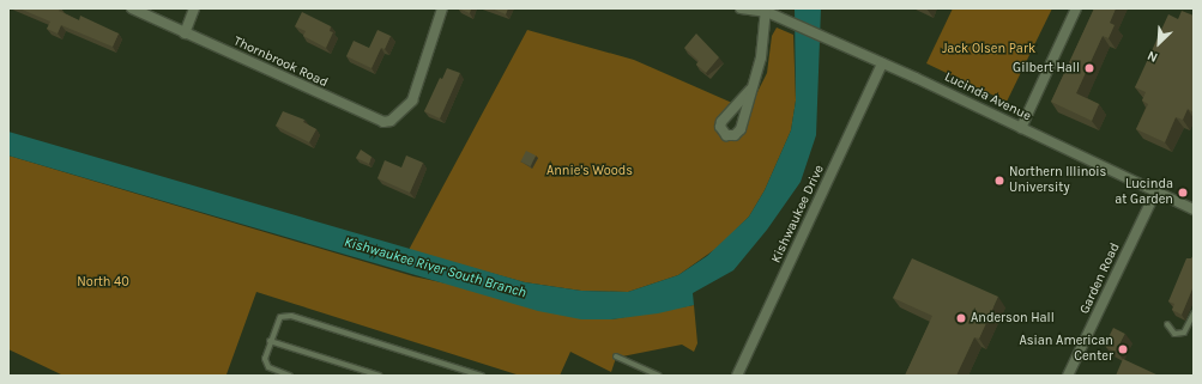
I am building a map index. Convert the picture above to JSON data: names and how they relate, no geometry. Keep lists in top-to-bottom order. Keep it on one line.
{"streets":{"street":["Thornbrook Road","Lucinda Avenue","Kishwaukee Drive","Garden Road"]},"crossings":[["Lucinda Avenue","Kishwaukee Drive"],["Lucinda Avenue","Garden Road"]],"water":["Kishwaukee River South Branch"],"parks":["Jack Olsen Park","Annie's Woods","North 40"],"places":["Gilbert Hall","Northern Illinois University","Lucinda at Garden","Anderson Hall","Asian American Center"],"north":"bottom left"}
